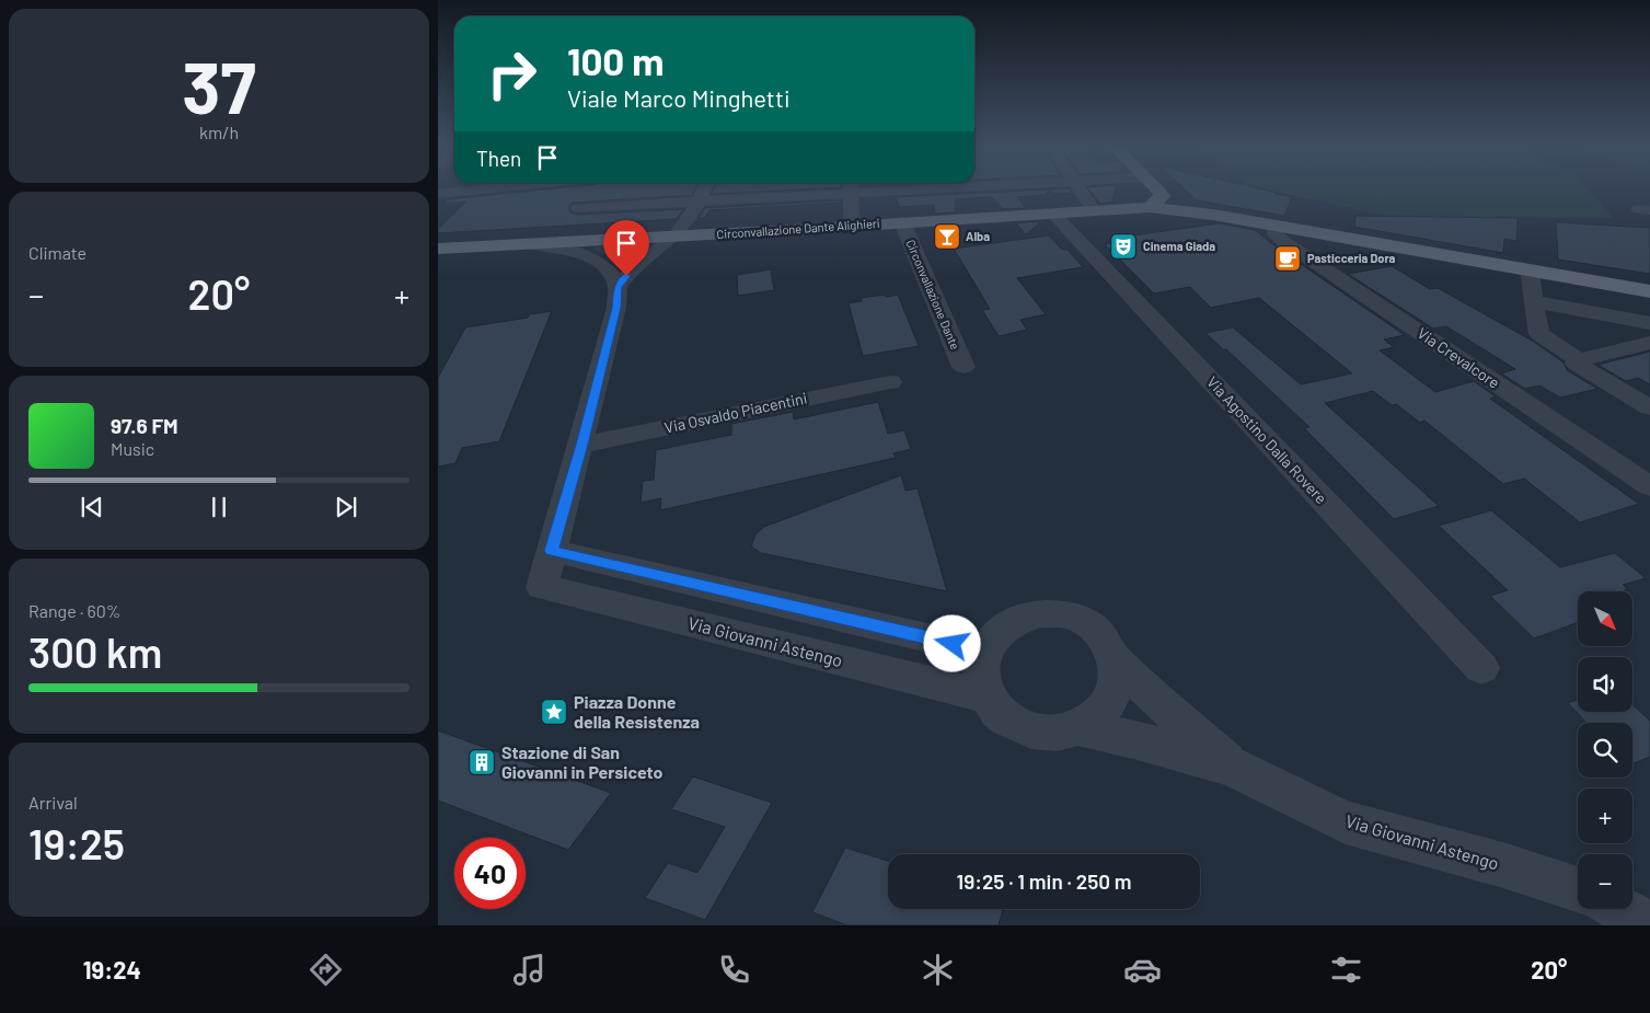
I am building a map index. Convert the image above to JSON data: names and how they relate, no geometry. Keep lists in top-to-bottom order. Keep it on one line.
{"streets":{"main road":["Circonvallazione Dante Alighieri"],"street":["Circonvallazione Dante","Via Crevalcore","Via Osvaldo Piacentini","Via Agostino Dalla Rovere","Via Giovanni Astengo"]},"crossings":[["Circonvallazione Dante Alighieri","Circonvallazione Dante"],["Circonvallazione Dante Alighieri","Via Agostino Dalla Rovere"]],"places":{"bar":["Alba"],"theatre":["Cinema Giada"],"cafe":["Pasticceria Dora"],"place":["Piazza Donne della Resistenza"],"building":["Stazione di San Giovanni in Persiceto"]},"north":"bottom right","page":{"tile":[["37","km/h"],"Climate",["Range · 60%","300 km"],["Arrival","19:25"]],"turn":["100 m","Viale Marco Minghetti"],"then":"Then","heat":["−","20°","+"],"song":["97.6 FM","Music"],"map_buttons":["+","−"],"limit":"40","trip":"19:25 · 1 min · 250 m","tabs":["19:24","20°"]}}
